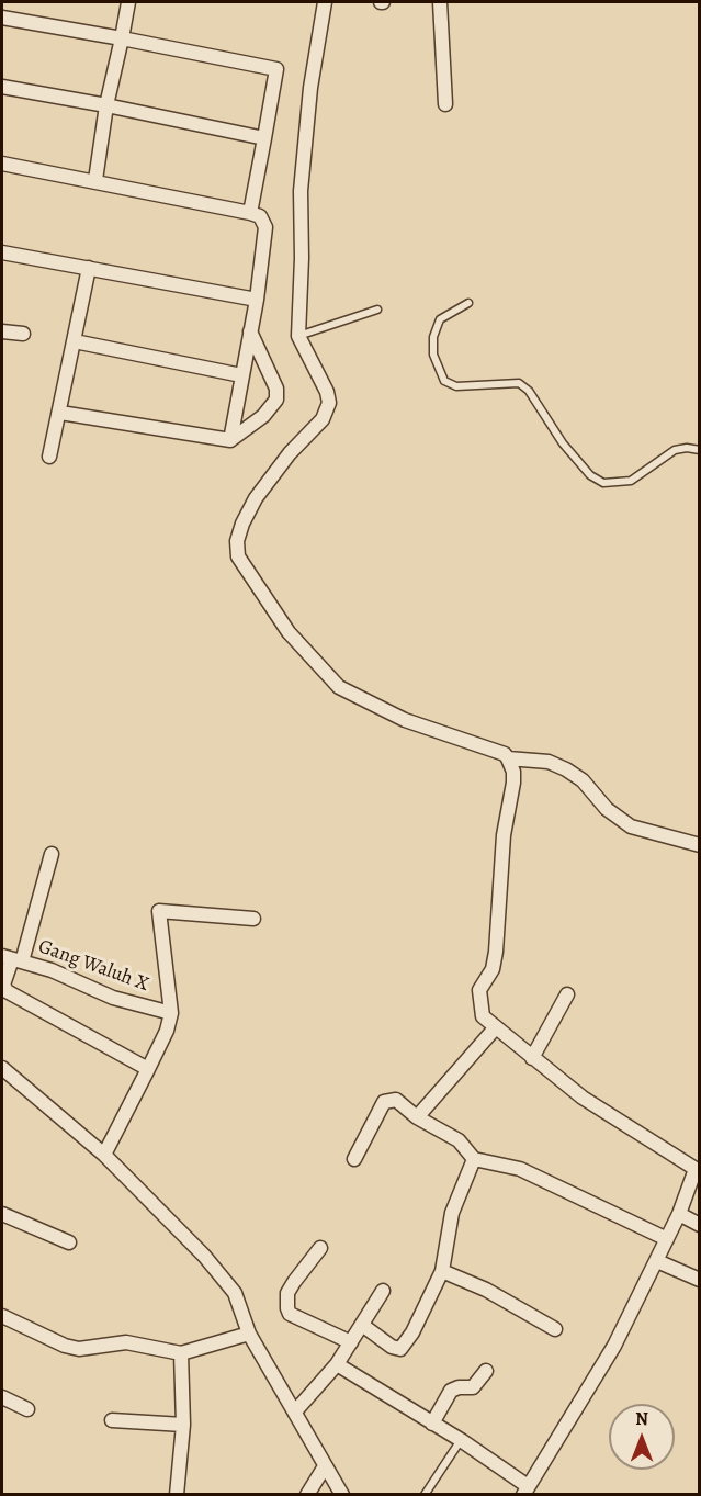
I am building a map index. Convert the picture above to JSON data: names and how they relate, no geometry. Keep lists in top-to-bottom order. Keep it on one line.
{"streets":{"street":["Gang Waluh X"]},"north":"top"}
